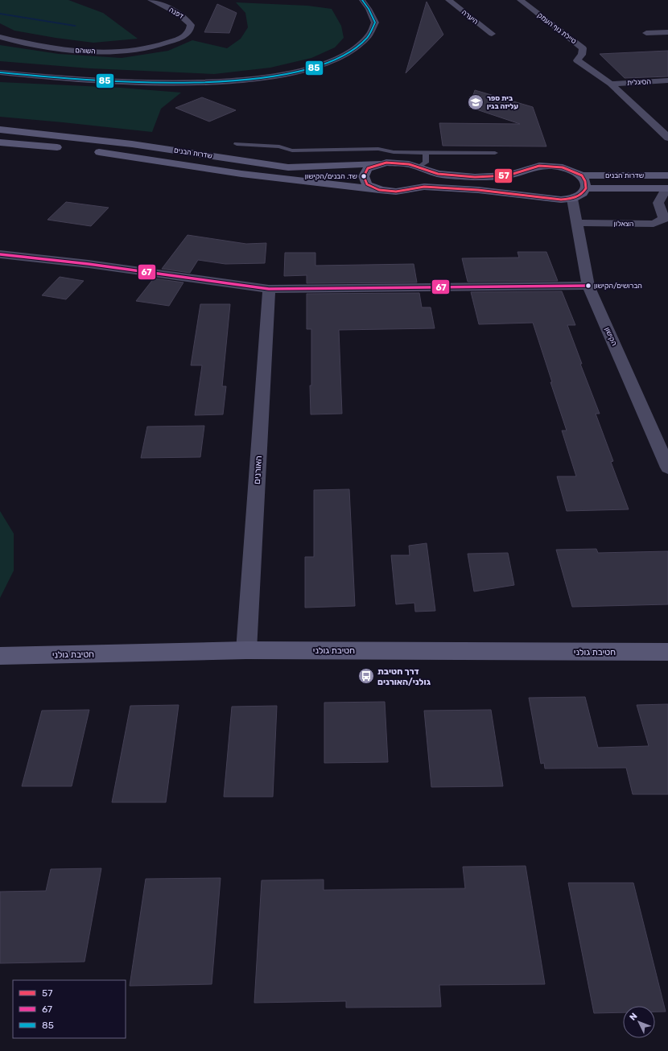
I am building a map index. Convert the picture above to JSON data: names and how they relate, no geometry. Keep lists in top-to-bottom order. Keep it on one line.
{"streets":{"main road":["שדרות הבנים","חטיבת גולני"],"street":["דפנה","היערה","טיילת נוף העמק","השוהם","הסיגלית","הצאלון","הקישון","האורנים"]},"crossings":[["דפנה","השוהם"],["טיילת נוף העמק","הסיגלית"],["שדרות הבנים","הקישון"],["הצאלון","הקישון"],["האורנים","חטיבת גולני"]],"places":{"school or university":["בית ספר עליזה בגין"],"other":["שד. הבנים/הקישון","הברושים/הקישון"],"bus stop":["דרך חטיבת גולני/האורנים"]},"lines":["transit line 85","transit line 57","transit line 67"],"legend":["57","67","85"],"north":"top left"}
